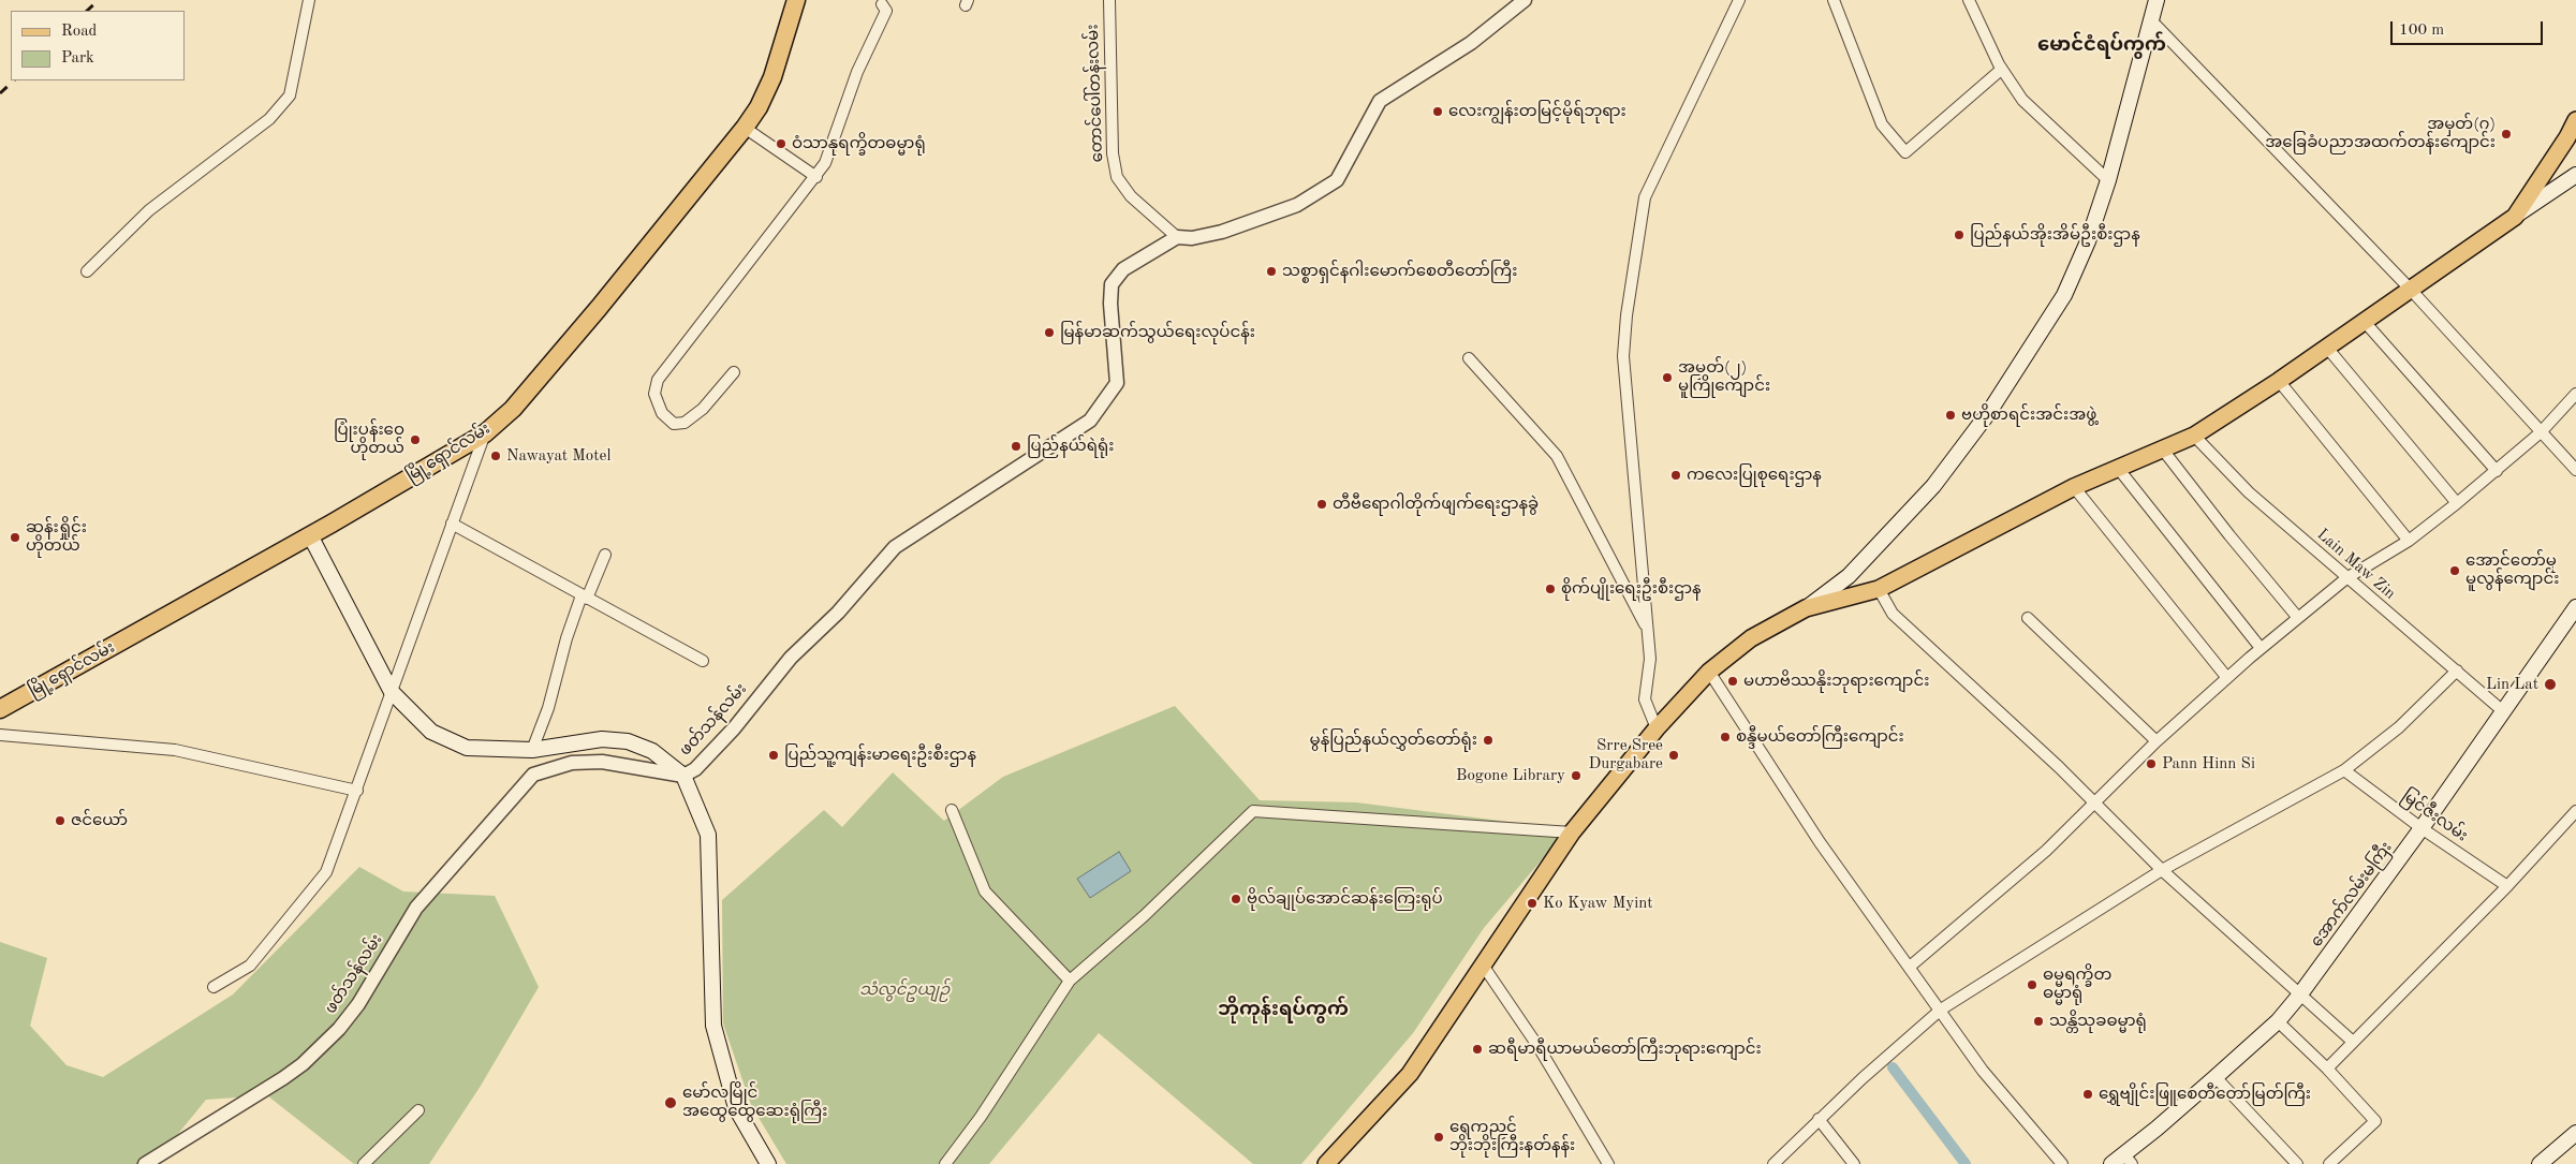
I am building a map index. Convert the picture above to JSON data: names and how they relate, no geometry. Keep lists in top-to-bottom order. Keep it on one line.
{"streets":{"highway":["မြို့ရှောင်လမ်း"],"main road":["အောက်လမ်းမကြီး"],"street":["တောင်ပေါ်တန်းလမ်း","Lain Maw Zin","ဖတ်သန်လမ်း","မြင်ဇီးလမ်း"]},"crossings":[["တောင်ပေါ်တန်းလမ်း","ဖတ်သန်လမ်း"],["Lain Maw Zin","အောက်လမ်းမကြီး"],["မြင်ဇီးလမ်း","အောက်လမ်းမကြီး"]],"districts":["မောင်ငံရပ်ကွက်","ဘိုကုန်းရပ်ကွက်"],"parks":["သံလွင်ဥယျဉ်"],"places":["လေးကျွန်းတမြင့်မိုရ်ဘုရား","အမှတ်(၇) အခြေခံပညာအထက်တန်းကျောင်း","ဝံသာနုရက္ခိတဓမ္မာရုံ","ပြည်နယ်အိုးအိမ်ဦးစီးဌာန","သစ္စာရှင်နဂါးမောက်စေတီတော်ကြီး","မြန်မာဆက်သွယ်ရေးလုပ်ငန်း","အမှတ်(၂) မူကြိုကျောင်း","ဗဟိုစာရင်းအင်းအဖွဲ့","ပြုံးပန်းဝေ ဟိုတယ်","ပြည်နယ်ရဲရုံး","Nawayat Motel","ကလေးပြုစုရေးဌာန","တီဗီရောဂါတိုက်ဖျက်ရေးဌာနခွဲ","ဆန်းရှိုင်း ဟိုတယ်","အောင်တော်မူ မူလွန်ကျောင်း","စိုက်ပျိုးရေးဦးစီးဌာန","မဟာဗိဿနိုးဘုရားကျောင်း","Lin Lat","စန္ဒီမယ်တော်ကြီးကျောင်း","မွန်ပြည်နယ်လွှတ်တော်ရုံး","ပြည်သူ့ကျန်းမာရေးဦးစီးဌာန","Srre Sree Durgabare","Pann Hinn Si","Bogone Library","ဇင်ယော်","ဗိုလ်ချုပ်အောင်ဆန်းကြေးရုပ်","Ko Kyaw Myint","ဓမ္မရက္ခိတ ဓမ္မာရုံ","သန္တိသုခဓမ္မာရုံ","ဆရီမာရီယာမယ်တော်ကြီးဘုရားကျောင်း","ရွှေဗျိုင်းဖြူစေတီတော်မြတ်ကြီး","မော်လမြိုင် အထွေထွေဆေးရုံကြီး","ရွှေကညင် ဘိုးဘိုးကြီးနတ်နန်း"],"legend":["Road","Park"],"scale_bar":"100 m"}
